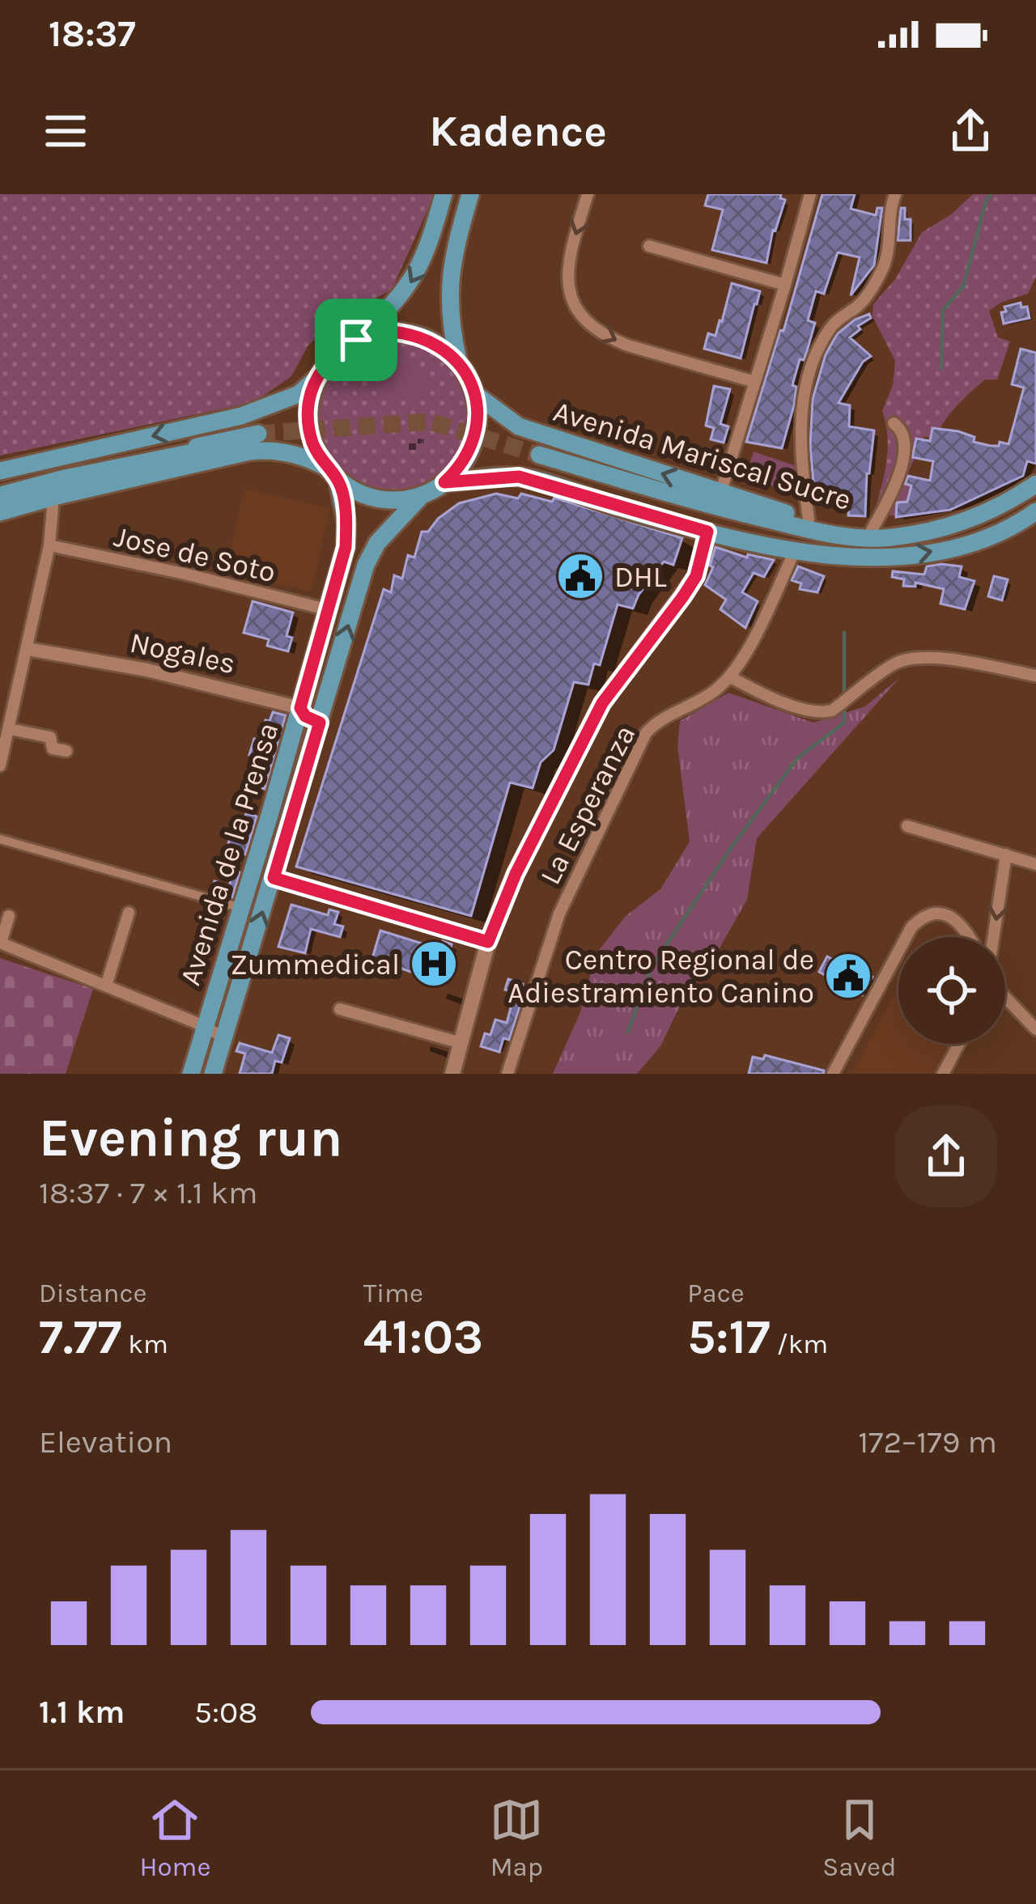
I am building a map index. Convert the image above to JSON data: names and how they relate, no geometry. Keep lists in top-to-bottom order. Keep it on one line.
{"streets":{"main road":["Avenida Mariscal Sucre","Avenida de la Prensa"],"street":["Jose de Soto","Nogales","La Esperanza"]},"crossings":[["Avenida Mariscal Sucre","La Esperanza"],["Avenida Mariscal Sucre","Avenida de la Prensa"],["Jose de Soto","Avenida de la Prensa"],["Nogales","Avenida de la Prensa"]],"places":{"public building":["DHL","Centro Regional de Adiestramiento Canino"],"hospital":["Zummedical"]},"page":{"status":"18:37","header":"Kadence","heading":["Evening run","18:37 · 7 × 1.1 km"],"stats":[["Distance","7.77 km"],["Time","41:03"],["Pace","5:17 /km"]],"chart":["Elevation","172–179 m"],"list":[{"name":"1.1 km","note":"5:08"}],"tabs":["Home","Map","Saved"]}}
